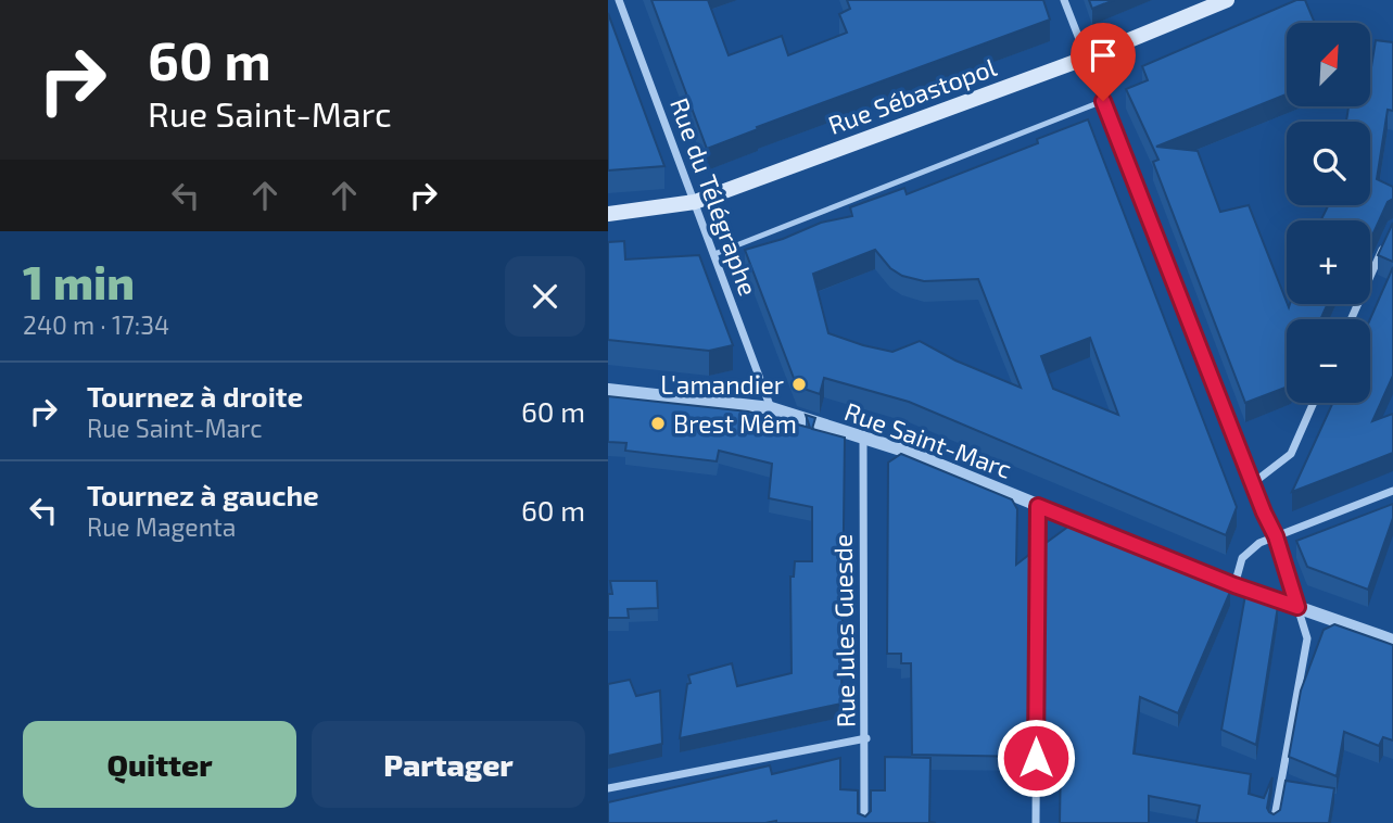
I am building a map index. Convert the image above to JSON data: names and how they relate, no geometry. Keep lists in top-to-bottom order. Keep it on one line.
{"streets":{"main road":["Rue Sébastopol"],"street":["Rue du Télégraphe","Rue Saint-Marc","Rue Jules Guesde"]},"crossings":[["Rue Sébastopol","Rue du Télégraphe"],["Rue du Télégraphe","Rue Saint-Marc"],["Rue Saint-Marc","Rue Jules Guesde"]],"places":["L'amandier","Brest Mêm"],"north":"top right","page":{"turn":["60 m","Rue Saint-Marc"],"map_buttons":["+","−"],"heading":["1 min","240 m · 17:34"],"list":[{"name":"Tournez à droite","note":"Rue Saint-Marc","value":"60 m"},{"name":"Tournez à gauche","note":"Rue Magenta","value":"60 m"}],"buttons":["Quitter","Partager"]}}
